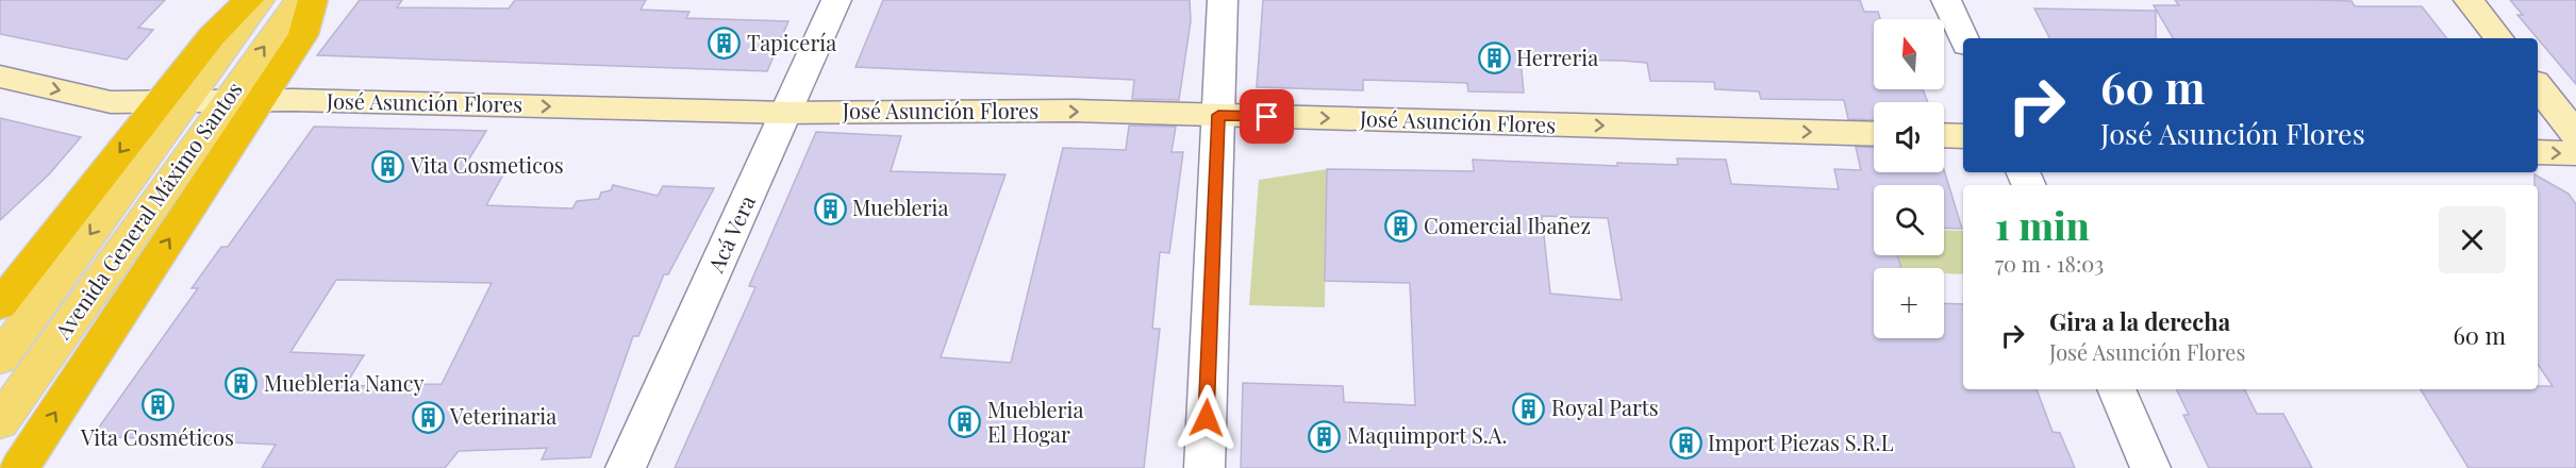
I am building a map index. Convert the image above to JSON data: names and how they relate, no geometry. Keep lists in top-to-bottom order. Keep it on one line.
{"streets":{"main road":["Avenida General Máximo Santos"],"street":["José Asunción Flores","Acá Vera"]},"crossings":[["José Asunción Flores","Avenida General Máximo Santos"],["José Asunción Flores","Acá Vera"]],"one_way":["José Asunción Flores"],"places":{"building":["Tapicería","Herreria","Vita Cosmeticos","Muebleria","Comercial Ibañez","Muebleria Nancy","Vita Cosméticos","Royal Parts","Veterinaria","Muebleria El Hogar","Maquimport S.A.","Import Piezas S.R.L"]},"north":"top","page":{"map_buttons":"+","turn":["60 m","José Asunción Flores"],"heading":["1 min","70 m · 18:03"],"list":[{"name":"Gira a la derecha","note":"José Asunción Flores","value":"60 m"}]}}
